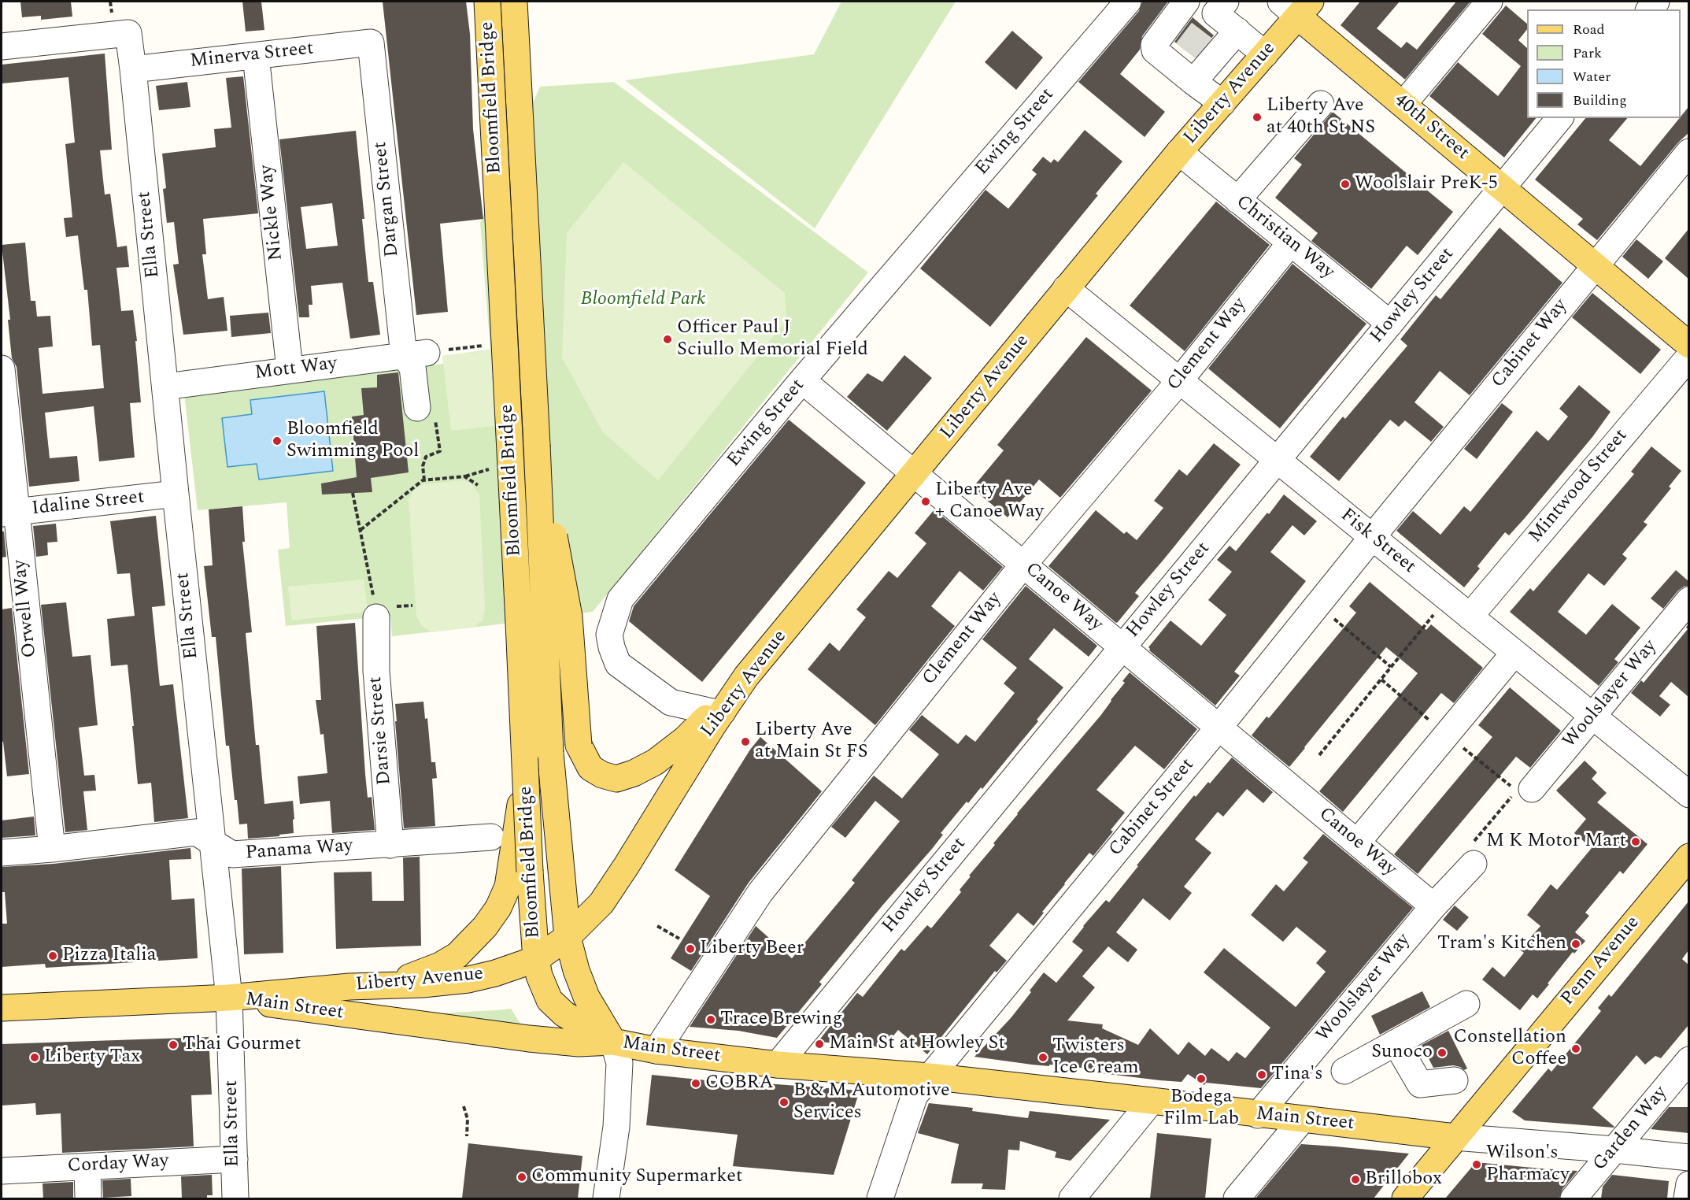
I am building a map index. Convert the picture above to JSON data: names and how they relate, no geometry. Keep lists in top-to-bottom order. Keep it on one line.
{"streets":{"main road":["Liberty Avenue","Bloomfield Bridge","40th Street","Penn Avenue","Main Street"],"street":["Minerva Street","Ewing Street","Dargan Street","Nickle Way","Ella Street","Christian Way","Howley Street","Cabinet Way","Clement Way","Mott Way","Mintwood Street","Idaline Street","Fisk Street","Canoe Way","Orwell Way","Woolslayer Way","Darsie Street","Cabinet Street","Panama Way","Garden Way","Corday Way"]},"crossings":[["Minerva Street","Dargan Street"],["Minerva Street","Nickle Way"],["Minerva Street","Ella Street"],["Liberty Avenue","Bloomfield Bridge"],["Liberty Avenue","40th Street"],["Liberty Avenue","Ewing Street"],["Liberty Avenue","Ella Street"],["Liberty Avenue","Christian Way"],["Liberty Avenue","Fisk Street"],["Liberty Avenue","Canoe Way"],["Liberty Avenue","Main Street"],["Bloomfield Bridge","Main Street"],["40th Street","Howley Street"],["40th Street","Cabinet Way"],["Ewing Street","Canoe Way"],["Dargan Street","Mott Way"],["Nickle Way","Mott Way"],["Ella Street","Mott Way"],["Ella Street","Idaline Street"],["Ella Street","Panama Way"],["Ella Street","Main Street"],["Ella Street","Corday Way"],["Christian Way","Howley Street"],["Christian Way","Clement Way"],["Howley Street","Fisk Street"],["Howley Street","Canoe Way"],["Howley Street","Main Street"],["Cabinet Way","Fisk Street"],["Cabinet Way","Cabinet Street"],["Clement Way","Fisk Street"],["Clement Way","Canoe Way"],["Clement Way","Main Street"],["Mintwood Street","Fisk Street"],["Idaline Street","Orwell Way"],["Fisk Street","Woolslayer Way"],["Fisk Street","Cabinet Street"],["Canoe Way","Woolslayer Way"],["Canoe Way","Cabinet Street"],["Orwell Way","Panama Way"],["Woolslayer Way","Main Street"],["Darsie Street","Panama Way"],["Cabinet Street","Main Street"],["Penn Avenue","Main Street"],["Main Street","Garden Way"]],"parks":["Bloomfield Park"],"places":["Liberty Ave at 40th St NS","Woolslair PreK-5","Officer Paul J Sciullo Memorial Field","Bloomfield Swimming Pool","Liberty Ave + Canoe Way","Liberty Ave at Main St FS","M K Motor Mart","Tram's Kitchen","Liberty Beer","Pizza Italia","Trace Brewing","Main St at Howley St","Thai Gourmet","Constellation Coffee","Sunoco","Liberty Tax","Twisters Ice Cream","Tina's","Bodega Film Lab","COBRA","B & M Automotive Services","Wilson's Pharmacy","Community Supermarket","Brillobox"],"legend":["Road","Park","Water","Building"]}
